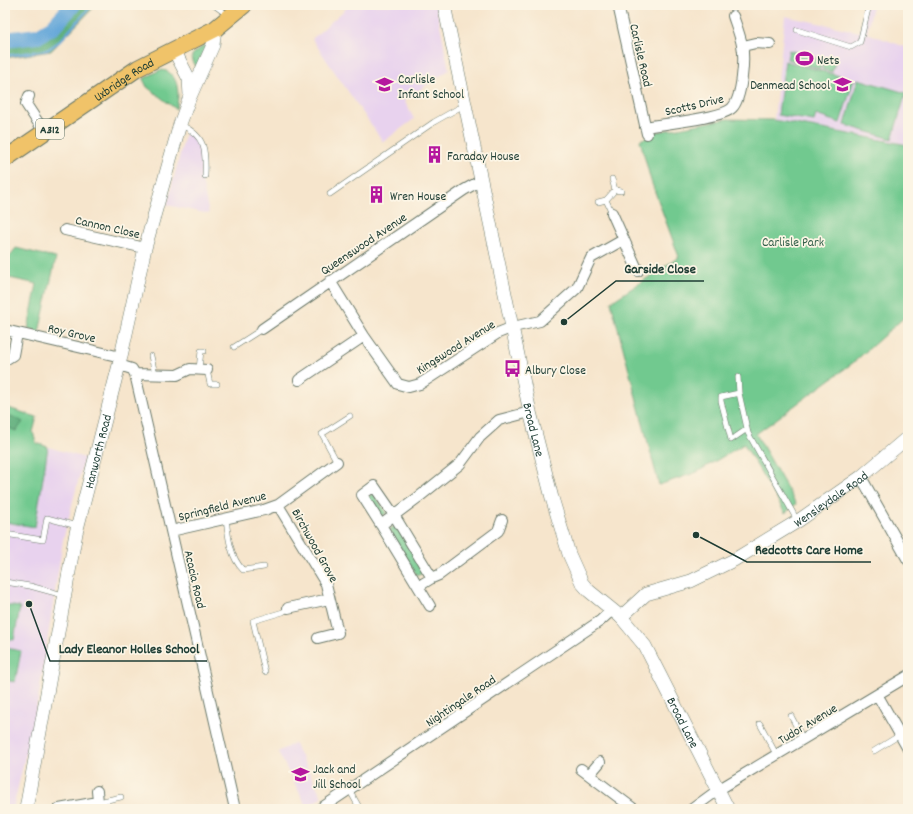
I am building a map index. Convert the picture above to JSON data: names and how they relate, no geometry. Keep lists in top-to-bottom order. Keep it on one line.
{"streets":{"main road":["Uxbridge Road","A312"],"street":["Carlisle Road","Scotts Drive","Cannon Close","Queenswood Avenue","Roy Grove","Kingswood Avenue","Broad Lane","Hanworth Road","Wensleydale Road","Springfield Avenue","Birchwood Grove","Acacia Road","Nightingale Road","Tudor Avenue"]},"crossings":[["Carlisle Road","Scotts Drive"],["Uxbridge Road","Hanworth Road"],["Cannon Close","Hanworth Road"],["Queenswood Avenue","Kingswood Avenue"],["Queenswood Avenue","Broad Lane"],["Roy Grove","Hanworth Road"],["Kingswood Avenue","Broad Lane"],["Broad Lane","Wensleydale Road"],["Broad Lane","Nightingale Road"],["Broad Lane","Tudor Avenue"],["Wensleydale Road","Nightingale Road"],["Springfield Avenue","Birchwood Grove"],["Springfield Avenue","Acacia Road"]],"parks":["Carlisle Park"],"places":{"sports":["Nets"],"school or university":["Denmead School","Carlisle Infant School","Jack and Jill School"],"building":["Faraday House","Wren House"],"other":["Garside Close","Redcotts Care Home","Lady Eleanor Holles School"],"bus stop":["Albury Close"]}}
